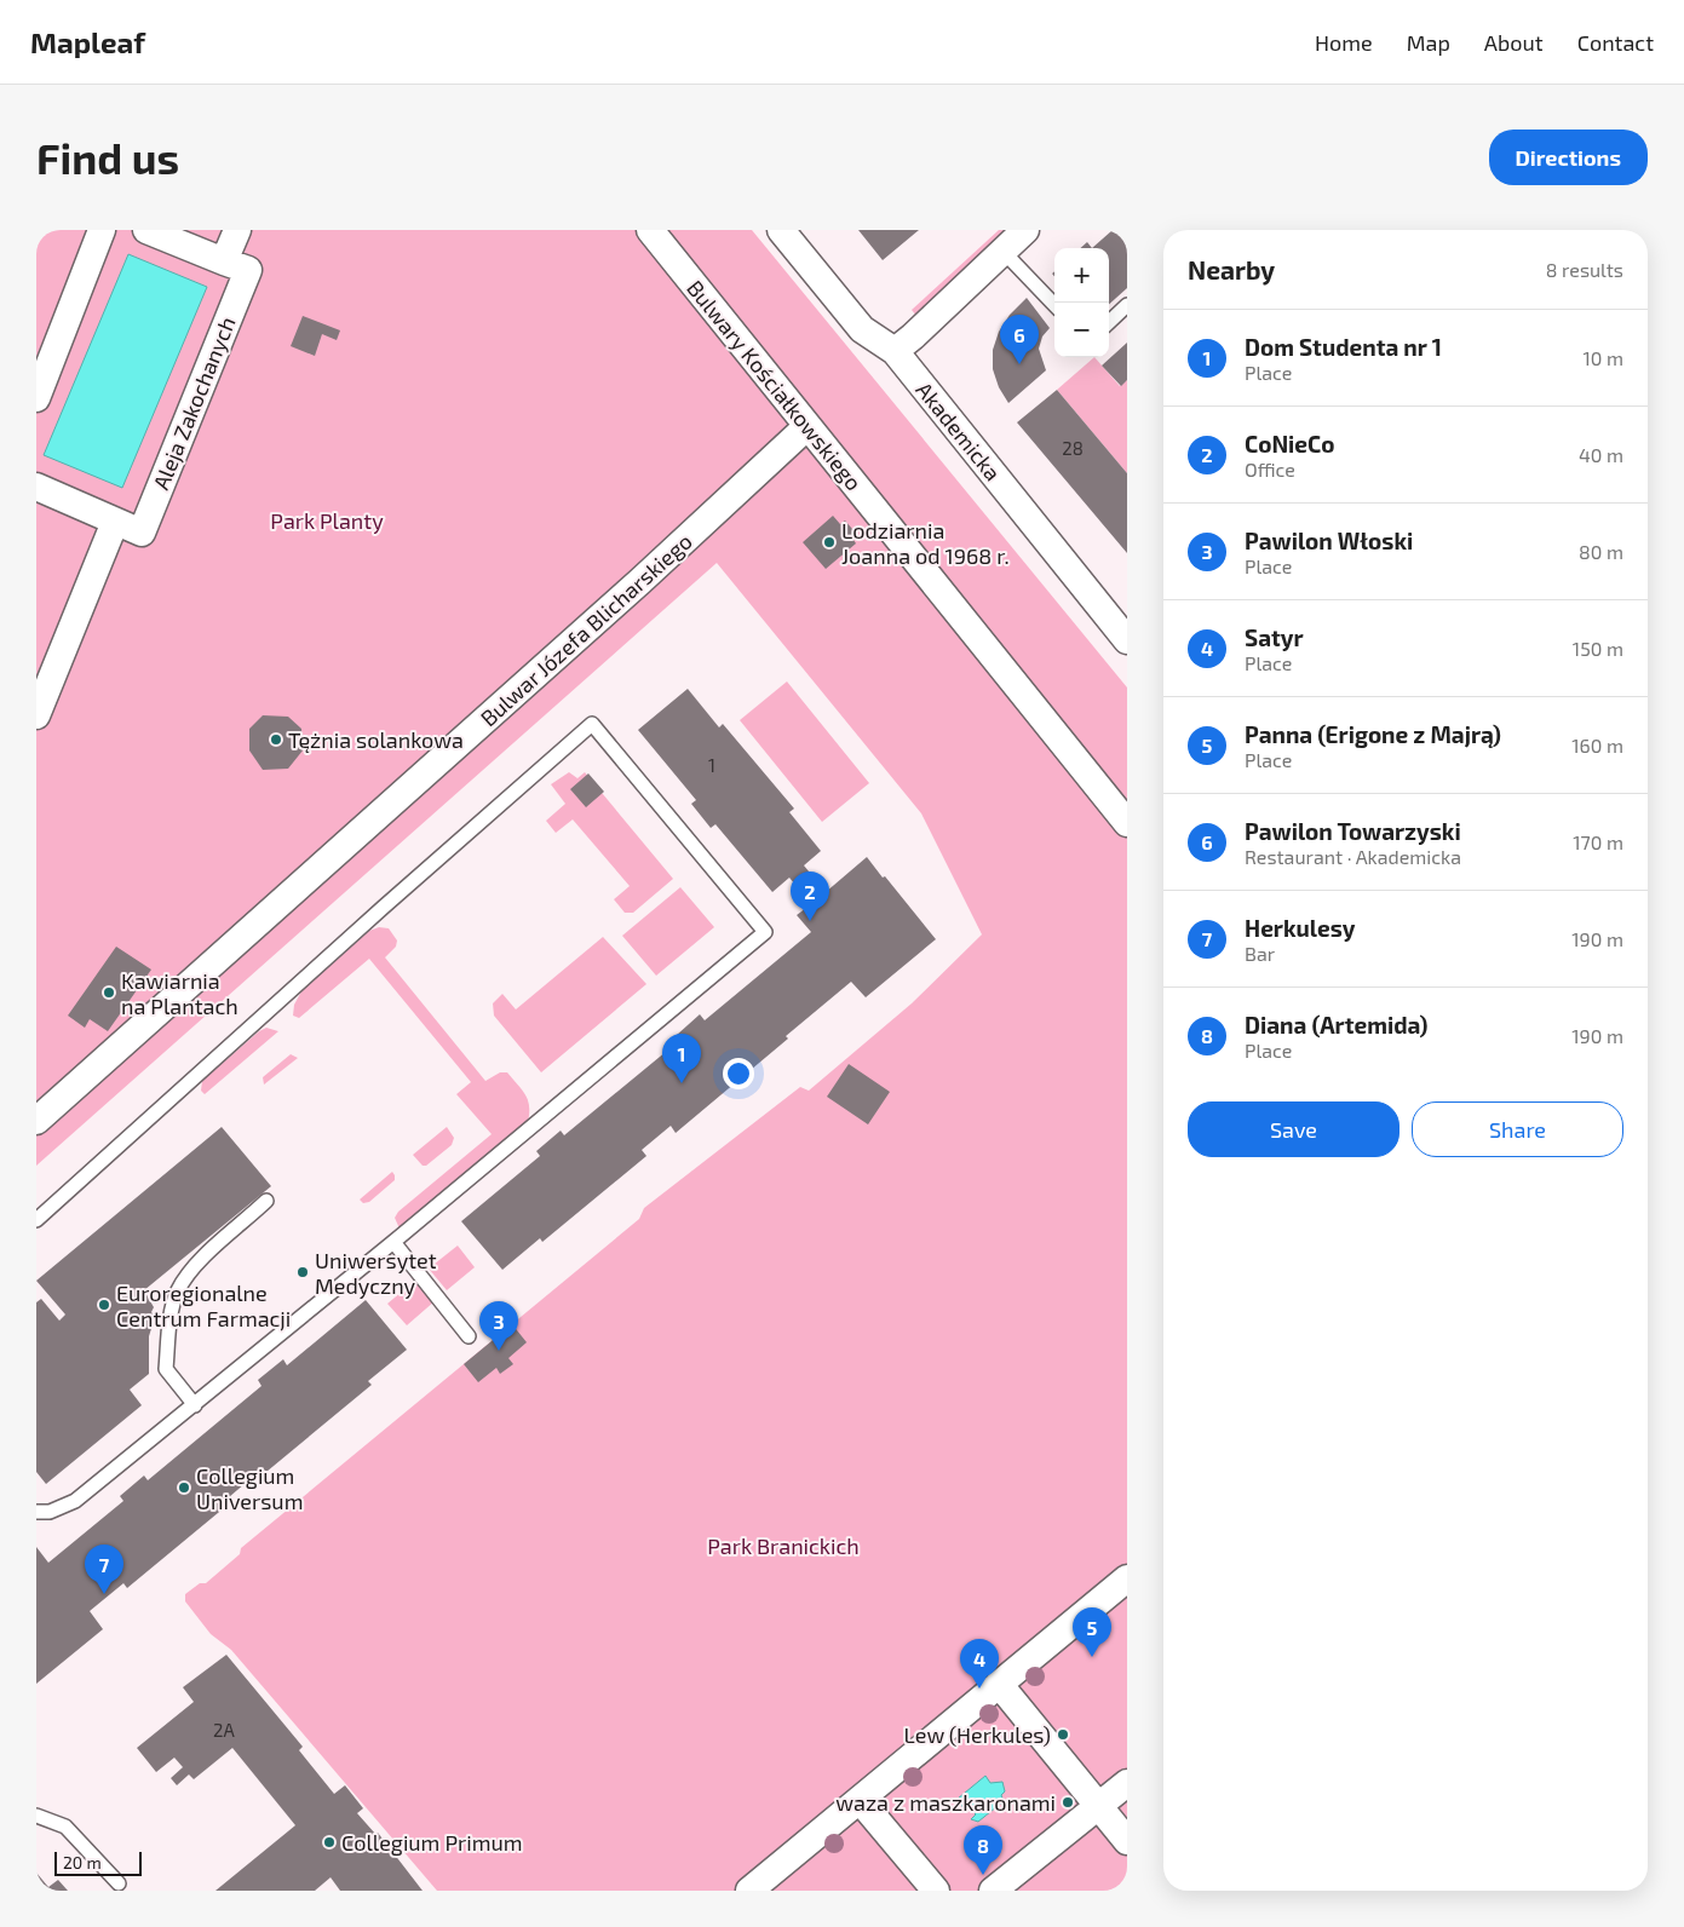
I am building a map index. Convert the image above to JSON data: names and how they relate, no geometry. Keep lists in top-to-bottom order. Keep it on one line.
{"streets":{"street":["Bulwary Kościałkowskiego","Aleja Zakochanych","Akademicka","Bulwar Józefa Blicharskiego"]},"crossings":[["Bulwary Kościałkowskiego","Bulwar Józefa Blicharskiego"]],"parks":["Park Planty","Park Branickich"],"places":["Lodziarnia Joanna od 1968 r.","Tężnia solankowa","Kawiarnia na Plantach","Uniwersytet Medyczny","Euroregionalne Centrum Farmacji","Collegium Universum","Lew (Herkules)","waza z maszkaronami","Collegium Primum"],"house_numbers":["28","1","2A"],"scale_bar":"20 m","page":{"header":"Mapleaf","nav":["Home","Map","About","Contact"],"buttons":["Directions",["Save","Share"]],"title":"Find us","heading":["Nearby","8 results"],"map_buttons":["+","−"],"list":[{"mark":"1","name":"Dom Studenta nr 1","note":"Place","value":"10 m"},{"mark":"2","name":"CoNieCo","note":"Office","value":"40 m"},{"mark":"3","name":"Pawilon Włoski","note":"Place","value":"80 m"},{"mark":"4","name":"Satyr","note":"Place","value":"150 m"},{"mark":"5","name":"Panna (Erigone z Majrą)","note":"Place","value":"160 m"},{"mark":"6","name":"Pawilon Towarzyski","note":"Restaurant · Akademicka","value":"170 m"},{"mark":"7","name":"Herkulesy","note":"Bar","value":"190 m"},{"mark":"8","name":"Diana (Artemida)","note":"Place","value":"190 m"}],"pins":["6","2","1","3","7","5","4","8"],"scale":"20 m"}}
